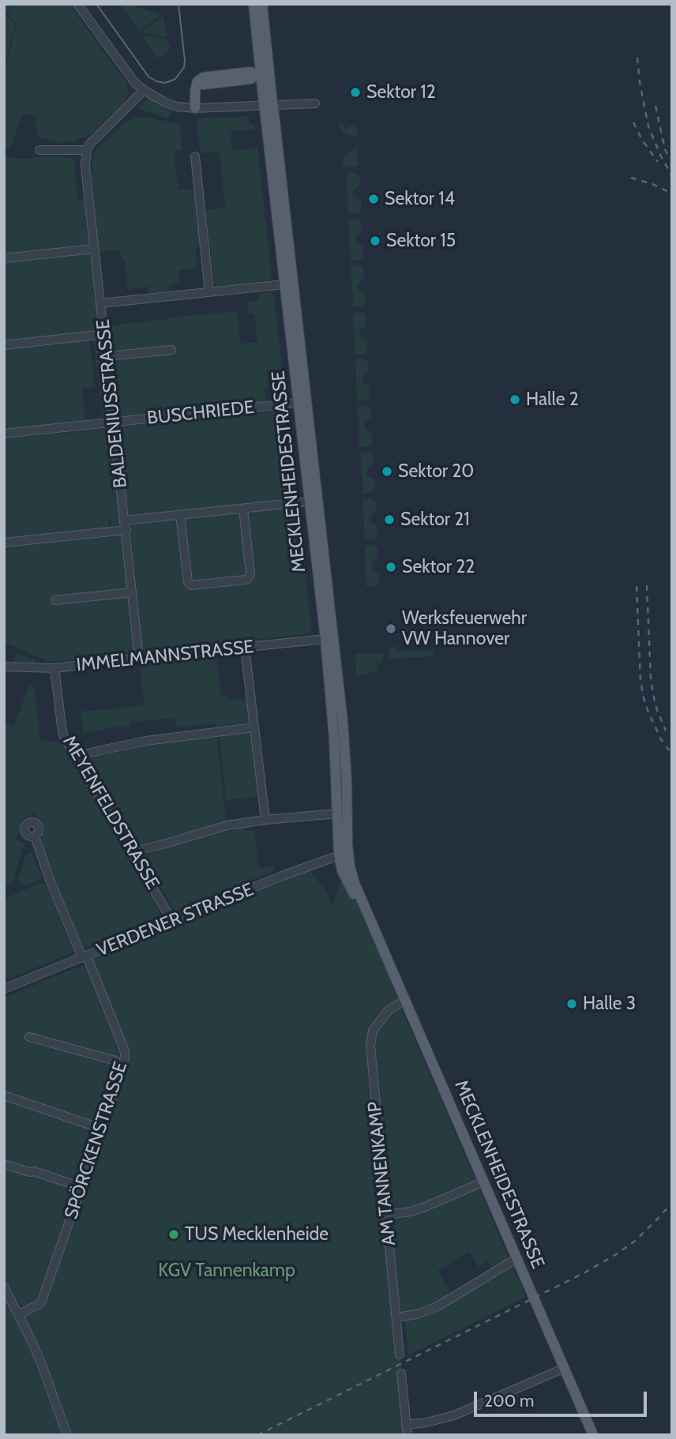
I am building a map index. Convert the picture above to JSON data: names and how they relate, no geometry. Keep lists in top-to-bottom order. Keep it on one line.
{"streets":{"main road":["MECKLENHEIDESTRASSE"],"street":["BALDENIUSSTRASSE","BUSCHRIEDE","IMMELMANNSTRASSE","MEYENFELDSTRASSE","VERDENER STRASSE","SPÖRCKENSTRASSE","AM TANNENKAMP"]},"crossings":[["BALDENIUSSTRASSE","BUSCHRIEDE"],["BALDENIUSSTRASSE","IMMELMANNSTRASSE"],["BUSCHRIEDE","MECKLENHEIDESTRASSE"],["MECKLENHEIDESTRASSE","IMMELMANNSTRASSE"],["MECKLENHEIDESTRASSE","VERDENER STRASSE"],["IMMELMANNSTRASSE","MEYENFELDSTRASSE"],["MEYENFELDSTRASSE","VERDENER STRASSE"],["VERDENER STRASSE","SPÖRCKENSTRASSE"]],"parks":["KGV Tannenkamp"],"places":["Sektor 12","Sektor 14","Sektor 15","Halle 2","Sektor 20","Sektor 21","Sektor 22","Werksfeuerwehr VW Hannover","Halle 3","TUS Mecklenheide"],"scale_bar":"200 m"}
